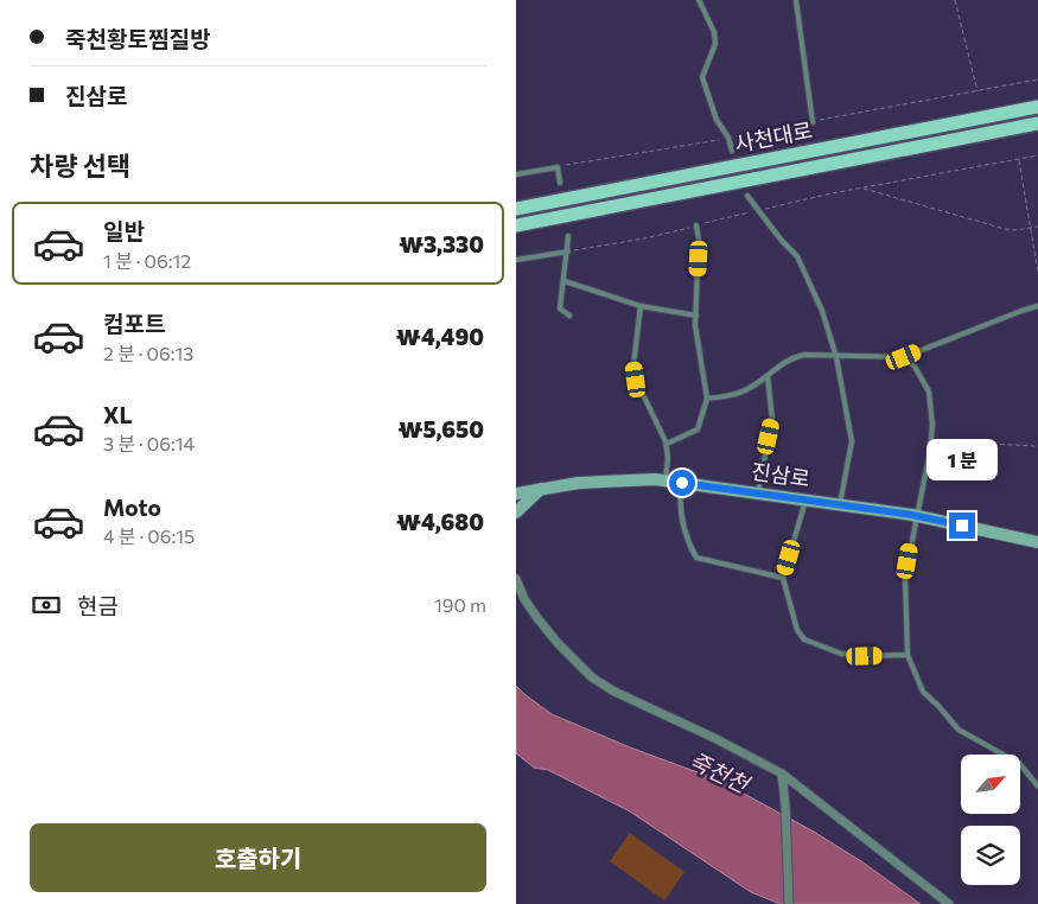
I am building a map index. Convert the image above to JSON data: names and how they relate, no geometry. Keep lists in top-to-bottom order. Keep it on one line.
{"streets":{"main road":["사천대로"],"street":["진삼로"]},"water":["죽천천"],"north":"top right","page":{"banner":["죽천황토찜질방","진삼로"],"heading":"차량 선택","list":[{"name":"일반","note":"1 분 · 06:12","value":"₩3,330"},{"name":"컴포트","note":"2 분 · 06:13","value":"₩4,490"},{"name":"XL","note":"3 분 · 06:14","value":"₩5,650"},{"name":"Moto","note":"4 분 · 06:15","value":"₩4,680"}],"bubble":"1 분","pay":["현금","190 m"],"buttons":"호출하기"}}
